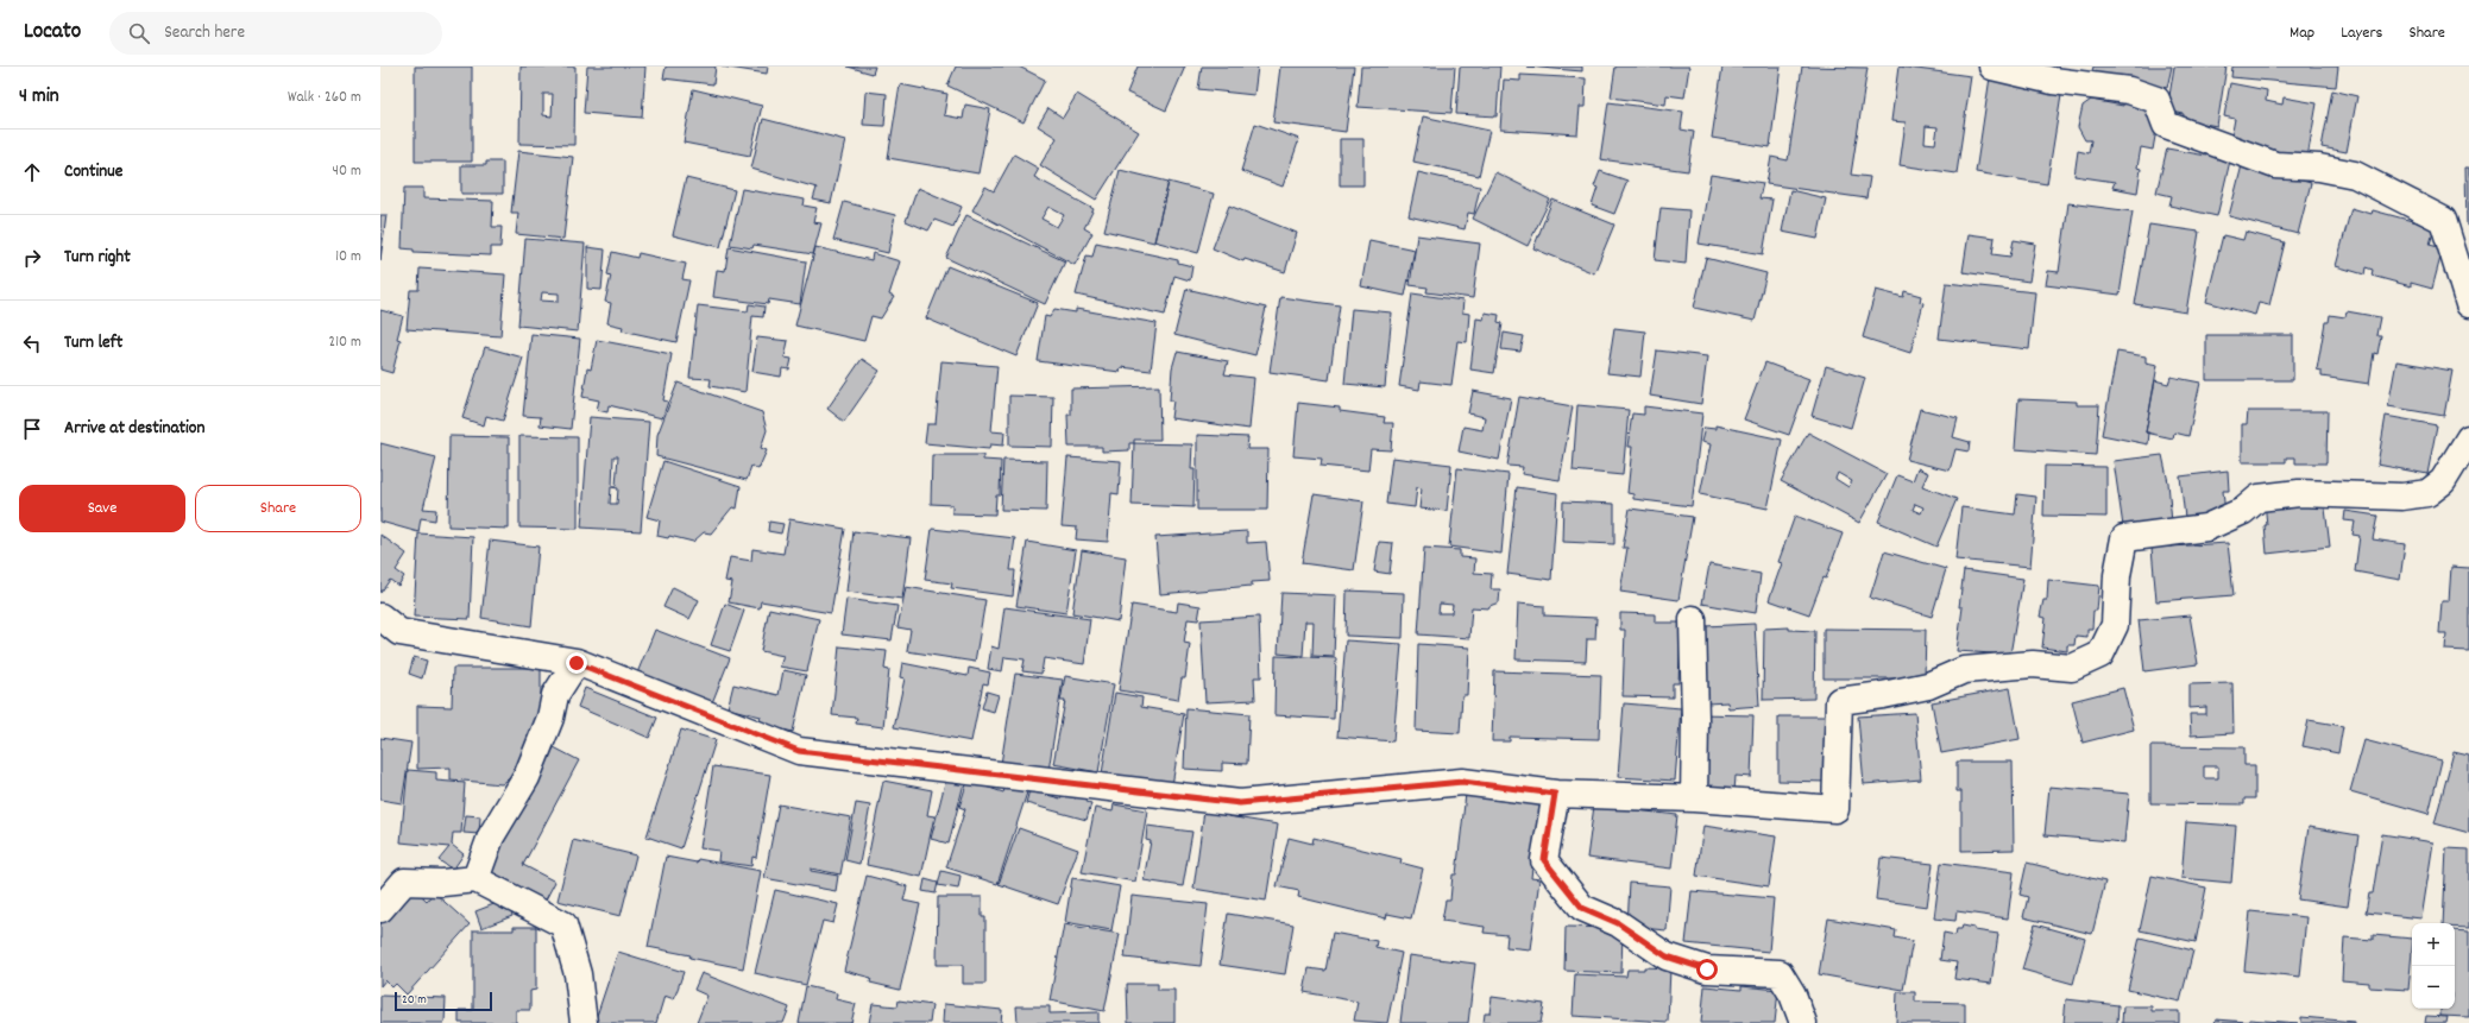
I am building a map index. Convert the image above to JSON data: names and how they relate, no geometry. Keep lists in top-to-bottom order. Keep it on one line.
{"scale_bar":"20 m","page":{"header":"Locato","search":"Search here","nav":["Map","Layers","Share"],"heading":["4 min","Walk · 260 m"],"list":[["Continue","40 m"],["Turn right","10 m"],["Turn left","210 m"],"Arrive at destination"],"buttons":["Save","Share"],"map_buttons":["+","−"],"scale":"20 m"}}
